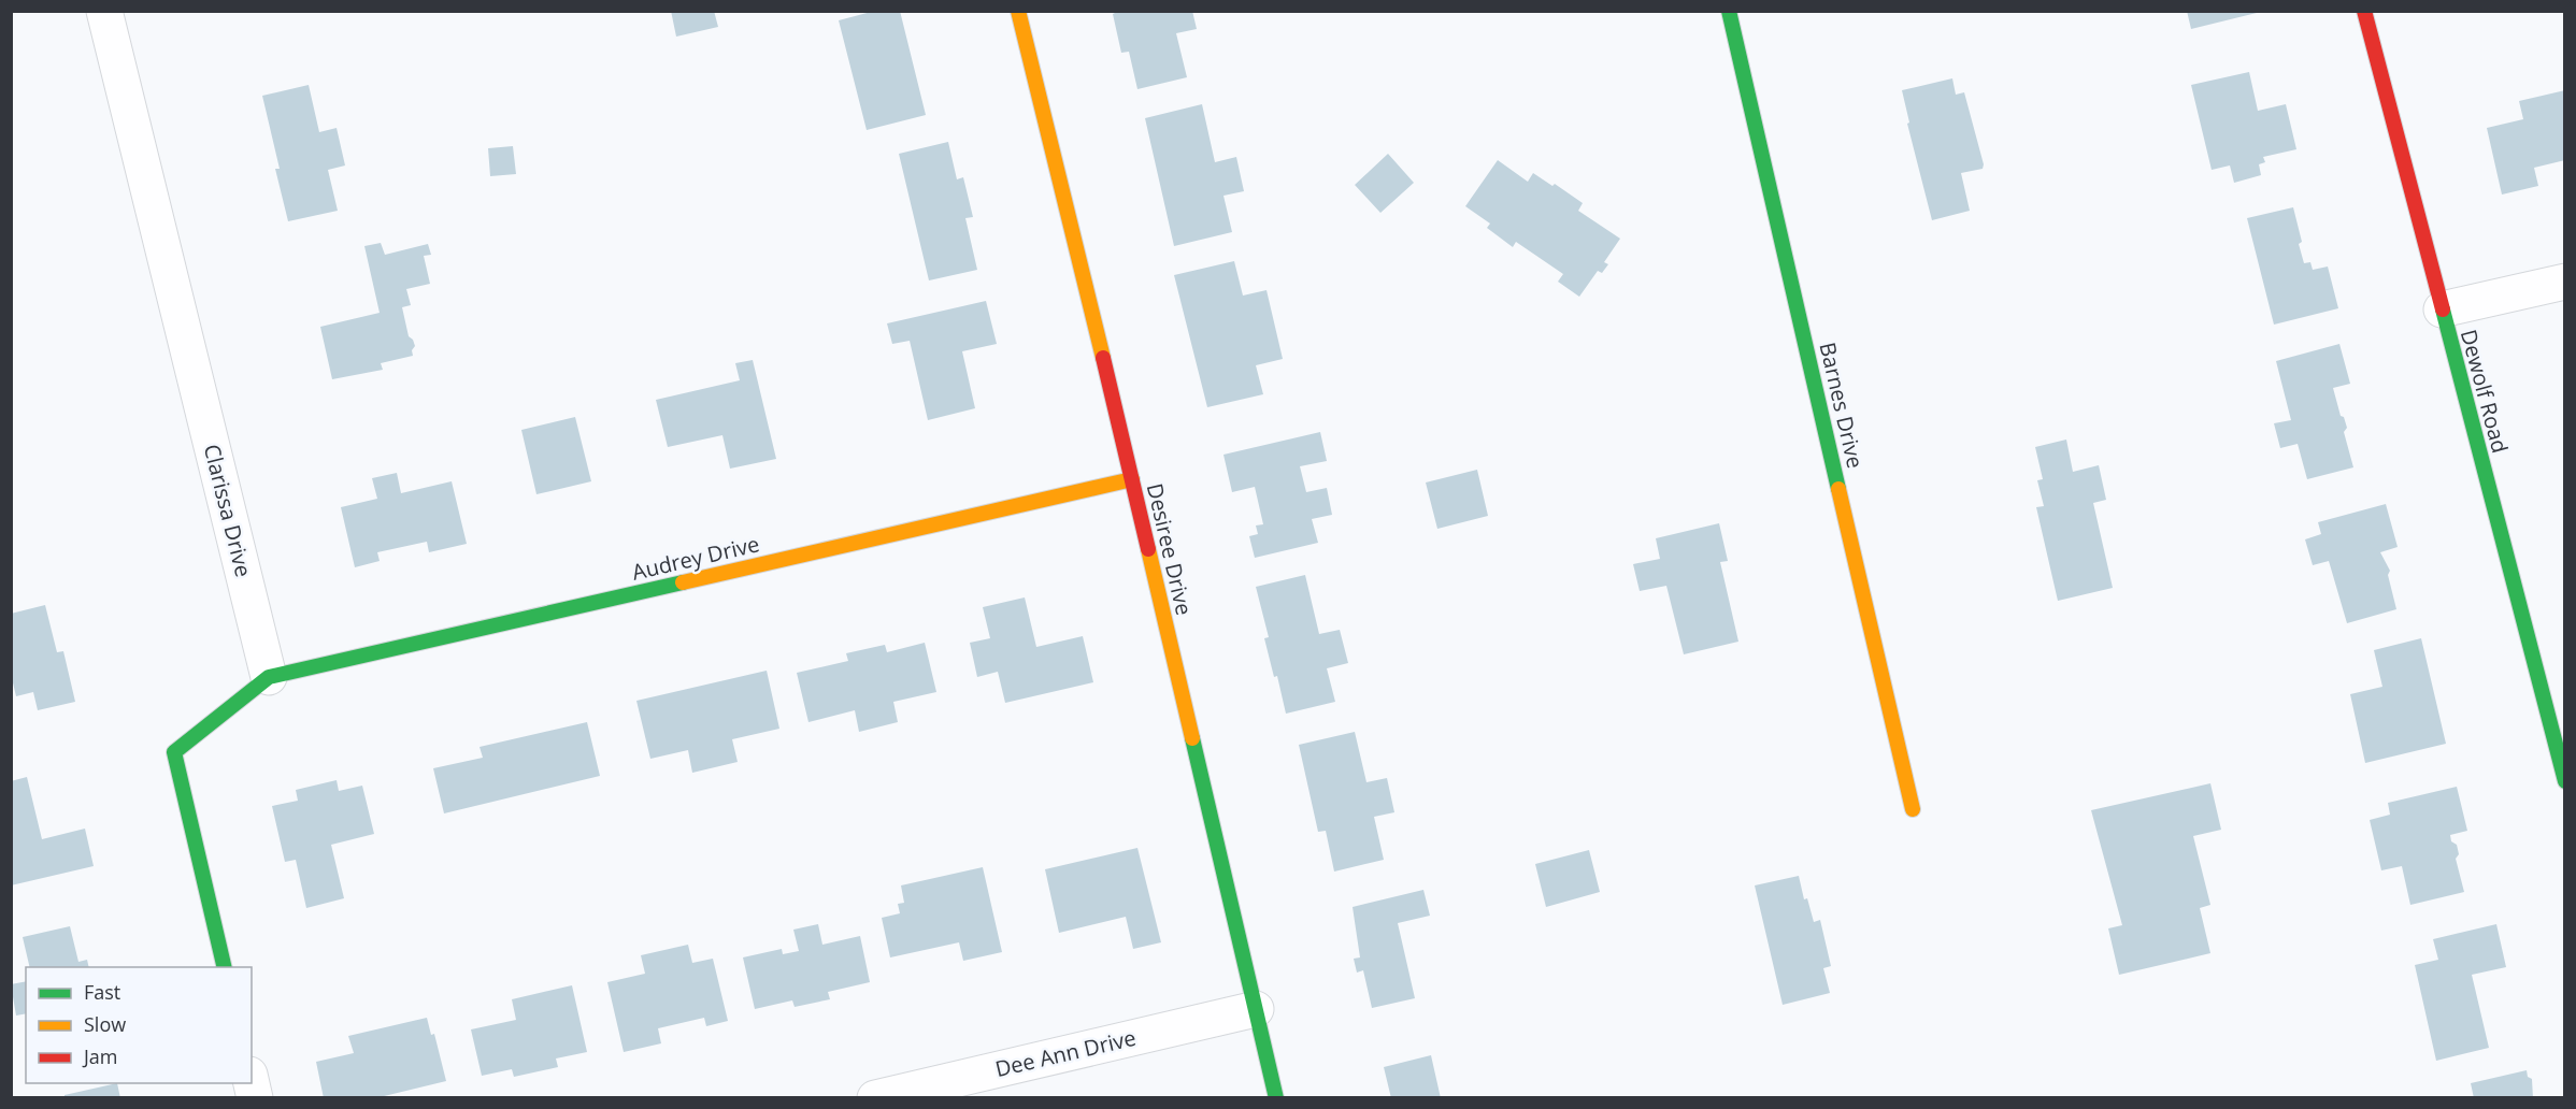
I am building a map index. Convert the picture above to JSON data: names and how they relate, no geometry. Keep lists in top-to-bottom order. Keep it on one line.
{"streets":{"street":["Dewolf Road","Barnes Drive","Clarissa Drive","Desiree Drive","Audrey Drive","Dee Ann Drive"]},"crossings":[["Clarissa Drive","Audrey Drive"],["Desiree Drive","Audrey Drive"],["Desiree Drive","Dee Ann Drive"]],"legend":["Fast","Slow","Jam"]}
